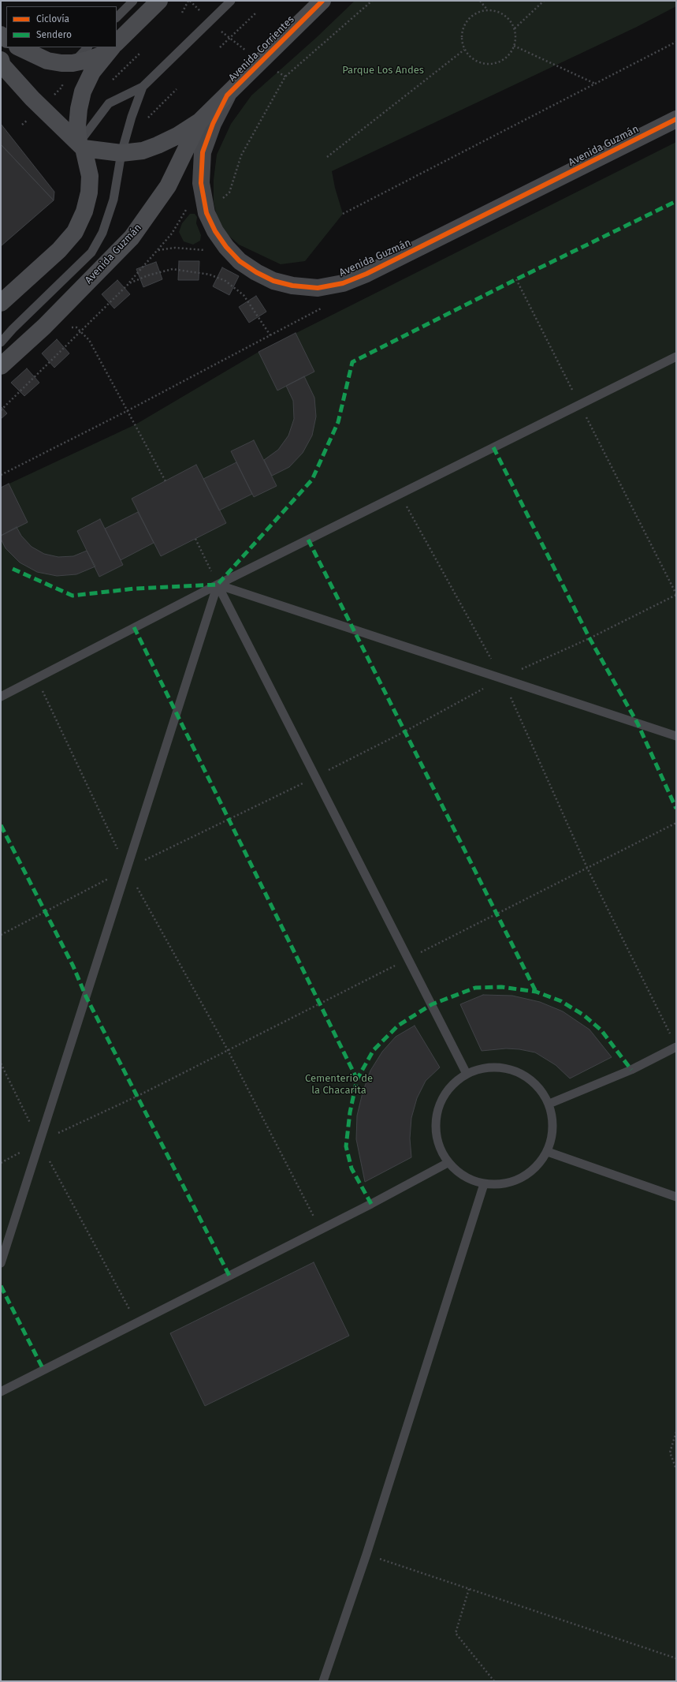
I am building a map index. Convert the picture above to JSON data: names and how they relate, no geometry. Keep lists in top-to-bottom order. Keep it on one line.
{"streets":{"main road":["Avenida Corrientes","Avenida Guzmán"]},"crossings":[["Avenida Corrientes","Avenida Guzmán"]],"parks":["Parque Los Andes","Cementerio de la Chacarita"],"legend":["Ciclovía","Sendero"]}
